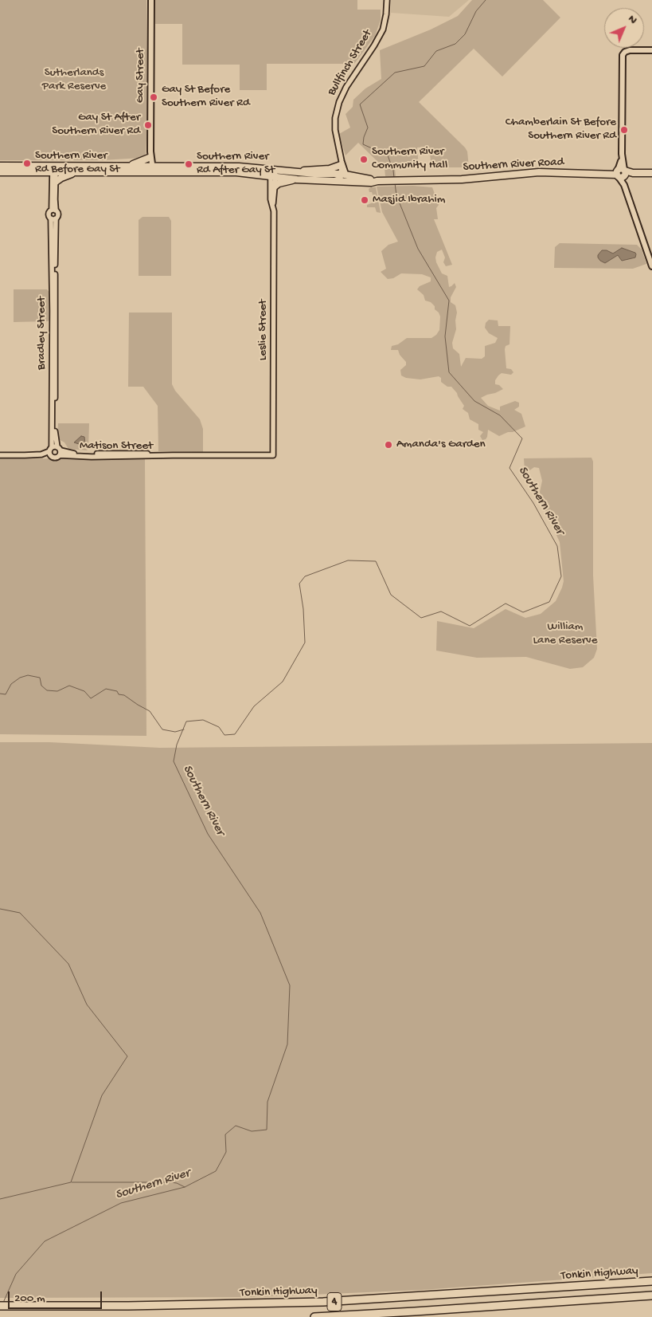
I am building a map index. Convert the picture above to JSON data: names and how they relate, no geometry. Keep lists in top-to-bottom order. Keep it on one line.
{"streets":{"highway":["Tonkin Highway","4"],"main road":["Gay Street","Southern River Road"],"street":["Bullfinch Street","Leslie Street","Bradley Street","Matison Street"]},"crossings":[["Bullfinch Street","Southern River Road"],["Gay Street","Southern River Road"],["Southern River Road","Leslie Street"],["Leslie Street","Matison Street"],["Bradley Street","Matison Street"]],"water":["Southern River"],"parks":["Sutherlands Park Reserve","William Lane Reserve"],"places":["Gay St Before Southern River Rd","Gay St After Southern River Rd","Chamberlain St Before Southern River Rd","Southern River Community Hall","Southern River Rd Before Gay St","Southern River Rd After Gay St","Masjid Ibrahim","Amanda's Garden"],"scale_bar":"200 m","north":"top right"}
